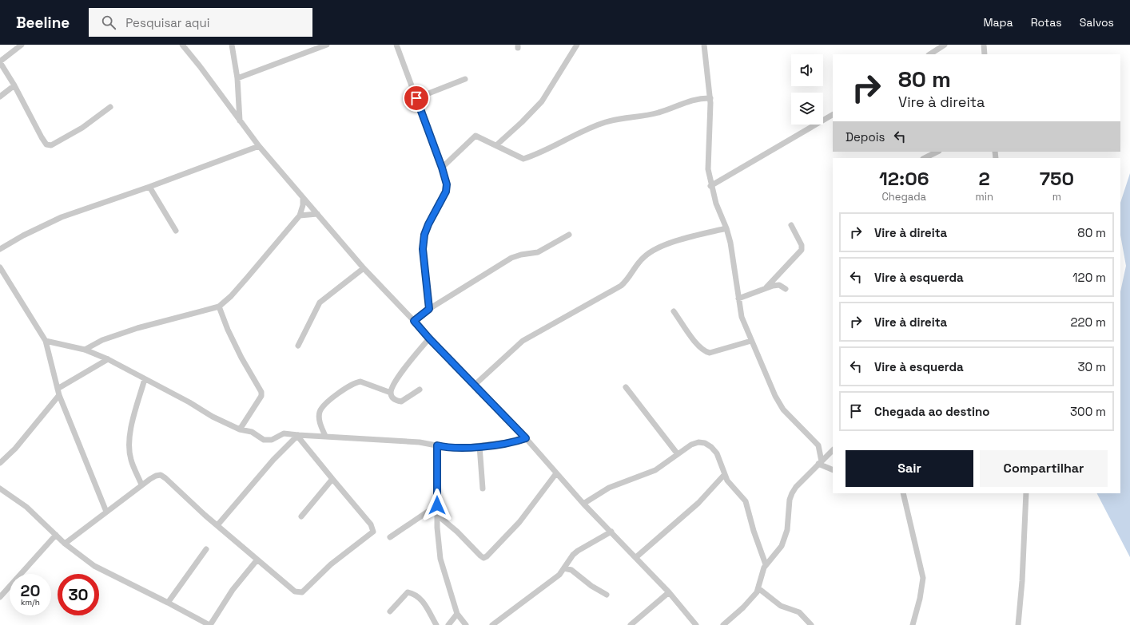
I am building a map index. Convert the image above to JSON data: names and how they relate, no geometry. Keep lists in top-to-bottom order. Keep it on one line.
{"page":{"header":"Beeline","search":"Pesquisar aqui","nav":["Mapa","Rotas","Salvos"],"turn":["80 m","Vire à direita"],"then":"Depois","eta":["12:06","Chegada","2","min","750","m"],"list":[{"name":"Vire à direita","value":"80 m"},{"name":"Vire à esquerda","value":"120 m"},{"name":"Vire à direita","value":"220 m"},{"name":"Vire à esquerda","value":"30 m"},{"name":"Chegada ao destino","value":"300 m"}],"buttons":["Sair","Compartilhar"],"speed":"20 km/h","limit":"30"}}
